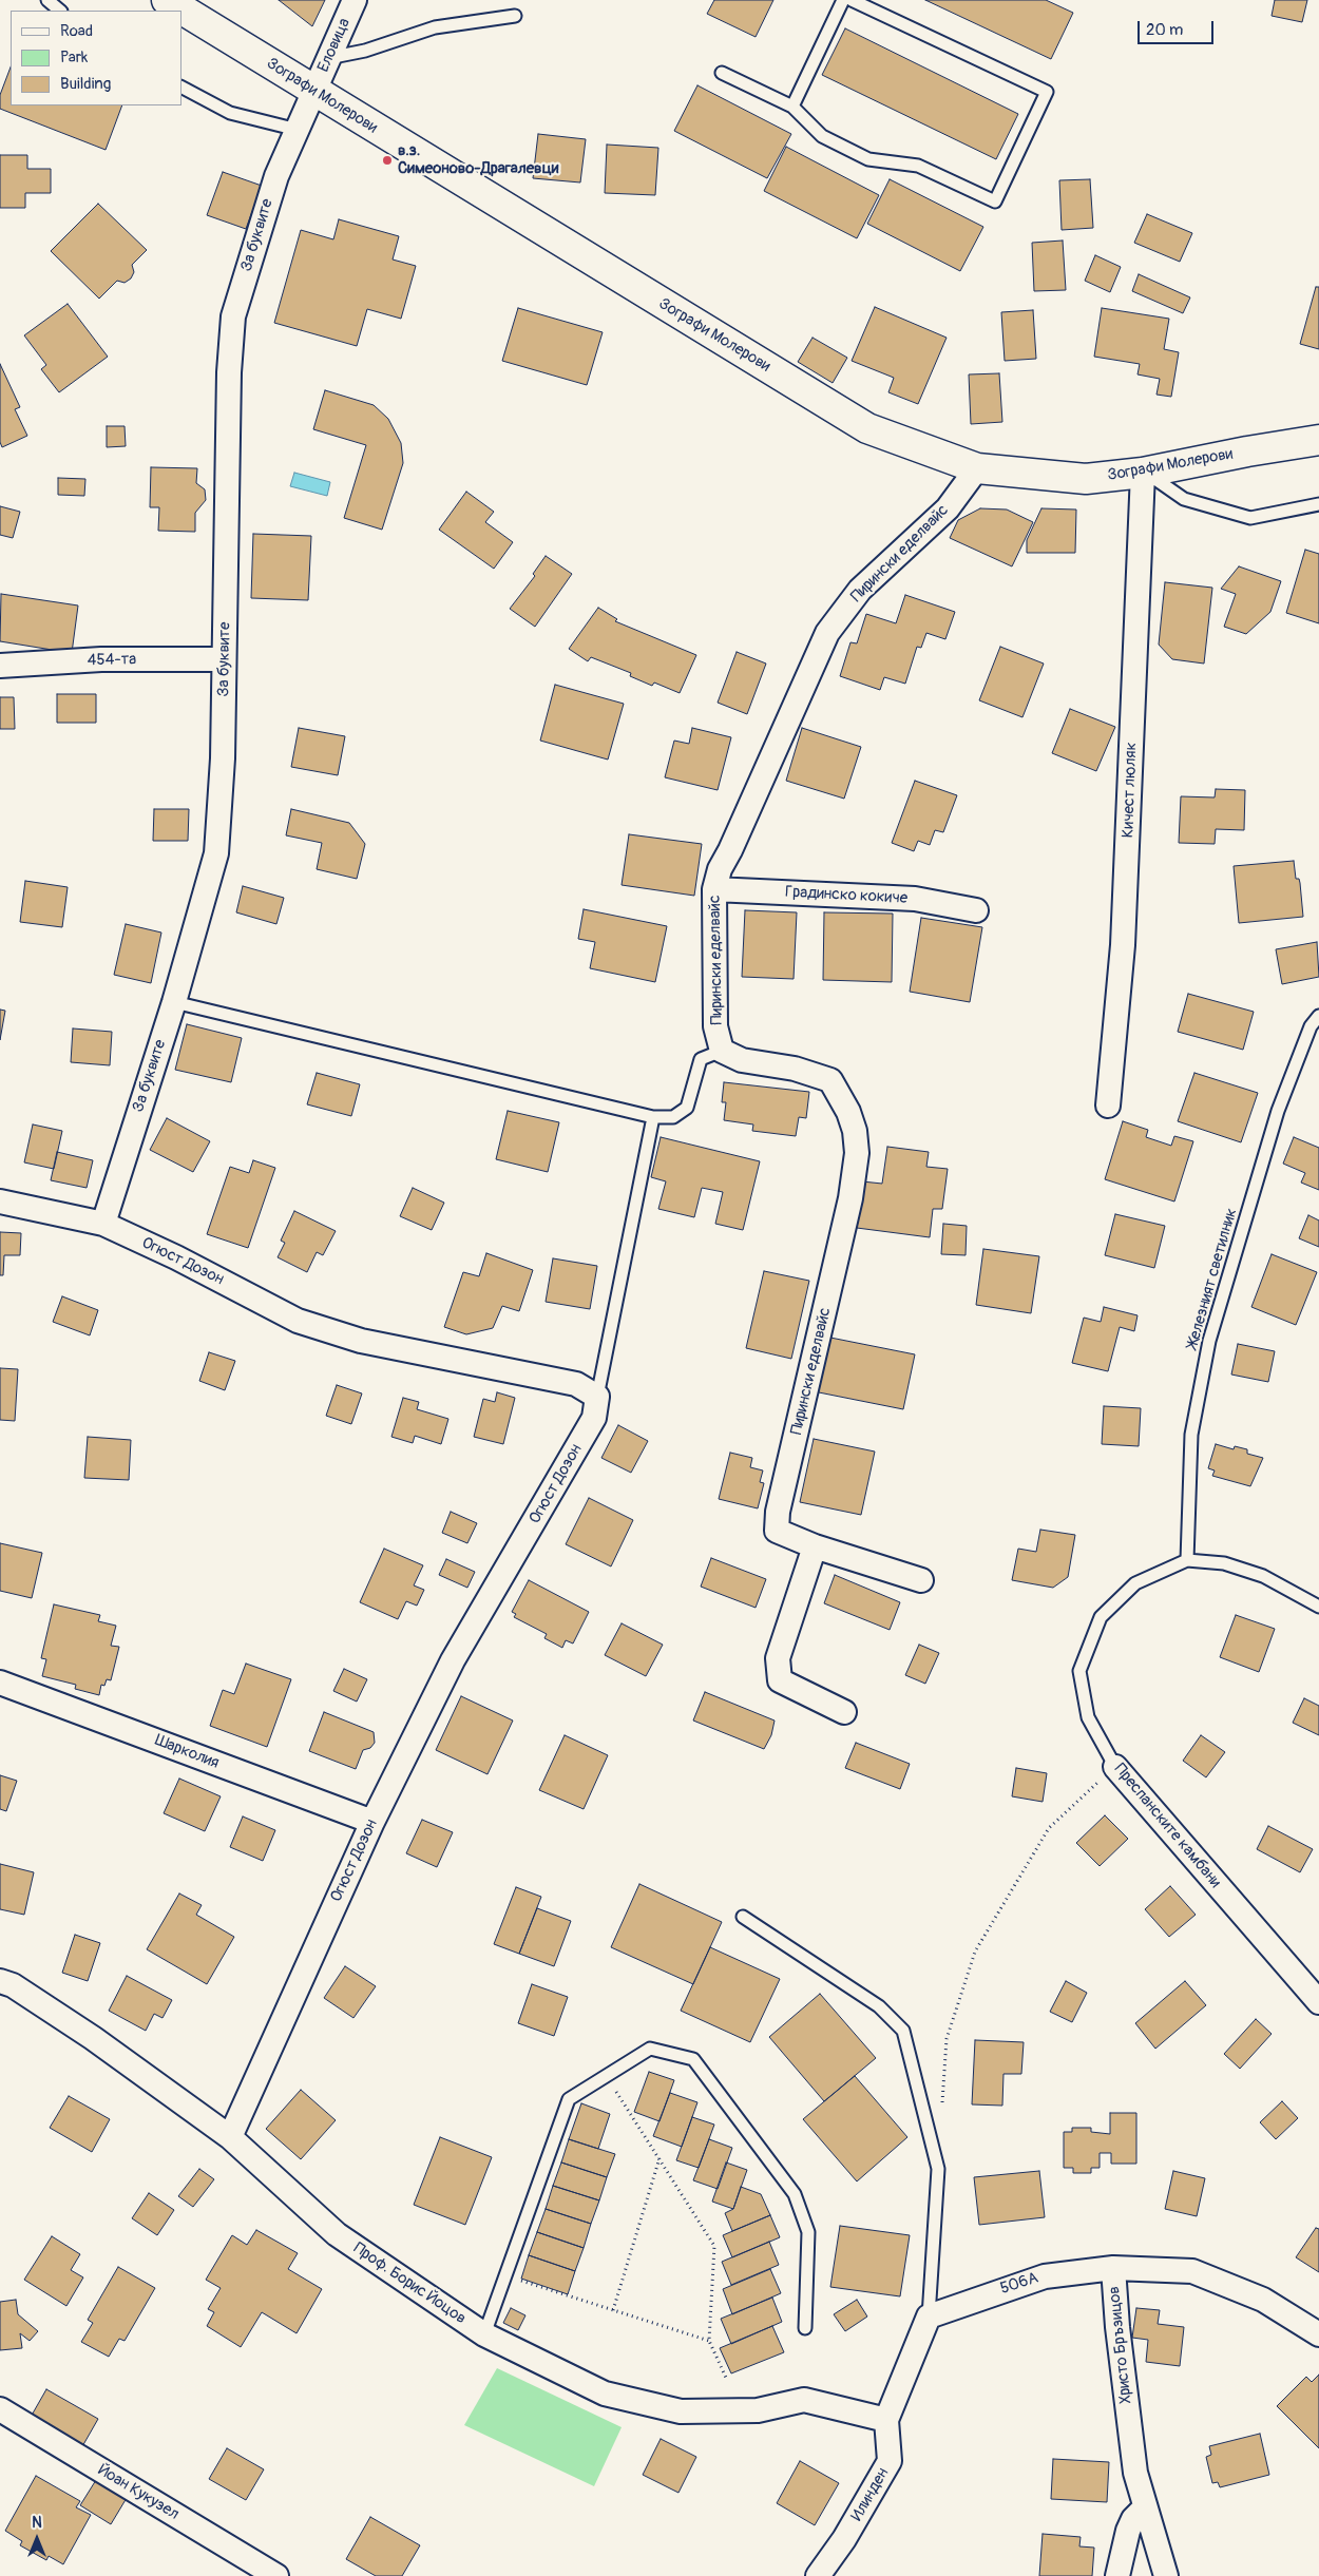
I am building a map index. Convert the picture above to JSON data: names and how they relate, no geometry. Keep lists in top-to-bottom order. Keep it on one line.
{"streets":{"street":["Еловица","Зографи Молерови","За буквите","Пирински еделвайс","454-та","Кичест люляк","Градинско кокиче","Огюст Дозон","Шарколия","Преспанските камбани","Проф. Борис Йоцов","506А","Христо Бръзицов","Йоан Кукузел","Илинден"],"lane":["Железният светилник"]},"crossings":[["Еловица","Зографи Молерови"],["Еловица","За буквите"],["Зографи Молерови","За буквите"],["Зографи Молерови","Пирински еделвайс"],["Зографи Молерови","Кичест люляк"],["За буквите","454-та"],["За буквите","Огюст Дозон"],["Пирински еделвайс","Градинско кокиче"],["Огюст Дозон","Шарколия"],["Огюст Дозон","Проф. Борис Йоцов"],["Железният светилник","Преспанските камбани"],["Проф. Борис Йоцов","Илинден"],["506А","Христо Бръзицов"],["506А","Илинден"]],"places":["в.з. Симеоново-Драгалевци"],"legend":["Road","Park","Building"],"scale_bar":"20 m","north":"top"}
